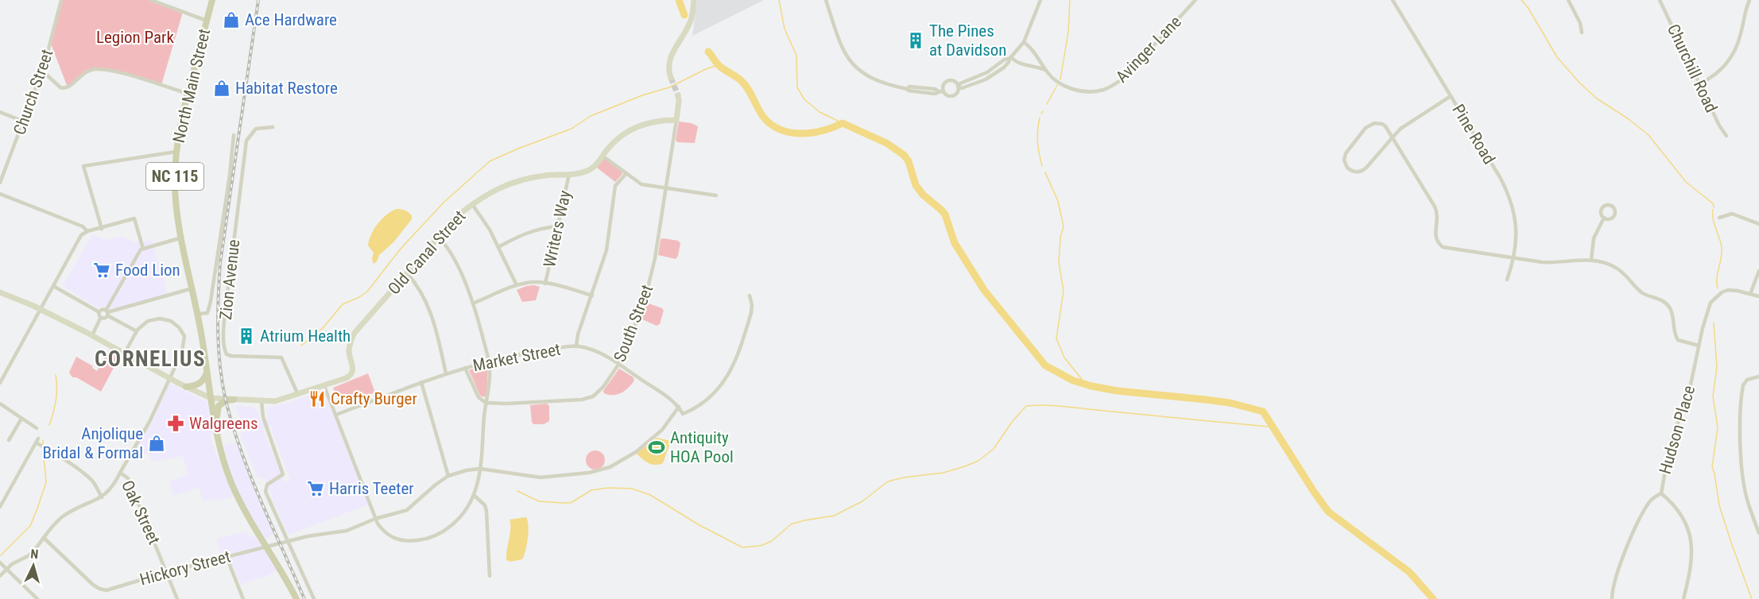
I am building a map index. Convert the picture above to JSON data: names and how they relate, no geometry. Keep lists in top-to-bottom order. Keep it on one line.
{"streets":{"main road":["North Main Street","NC 115"],"street":["Avinger Lane","Churchill Road","Church Street","Pine Road","Writers Way","Old Canal Street","Zion Avenue","South Street","Market Street","Hudson Place","Oak Street","Hickory Street"]},"crossings":[["North Main Street","NC 115"],["NC 115","Hickory Street"],["Writers Way","Old Canal Street"],["Old Canal Street","South Street"],["South Street","Market Street"],["Oak Street","Hickory Street"]],"districts":["CORNELIUS"],"parks":["Legion Park"],"places":{"shop":["Ace Hardware","Habitat Restore","Anjolique Bridal & Formal"],"building":["The Pines at Davidson","Atrium Health"],"supermarket":["Food Lion","Harris Teeter"],"restaurant":["Crafty Burger"],"pharmacy":["Walgreens"],"sports":["Antiquity HOA Pool"]},"north":"top"}
